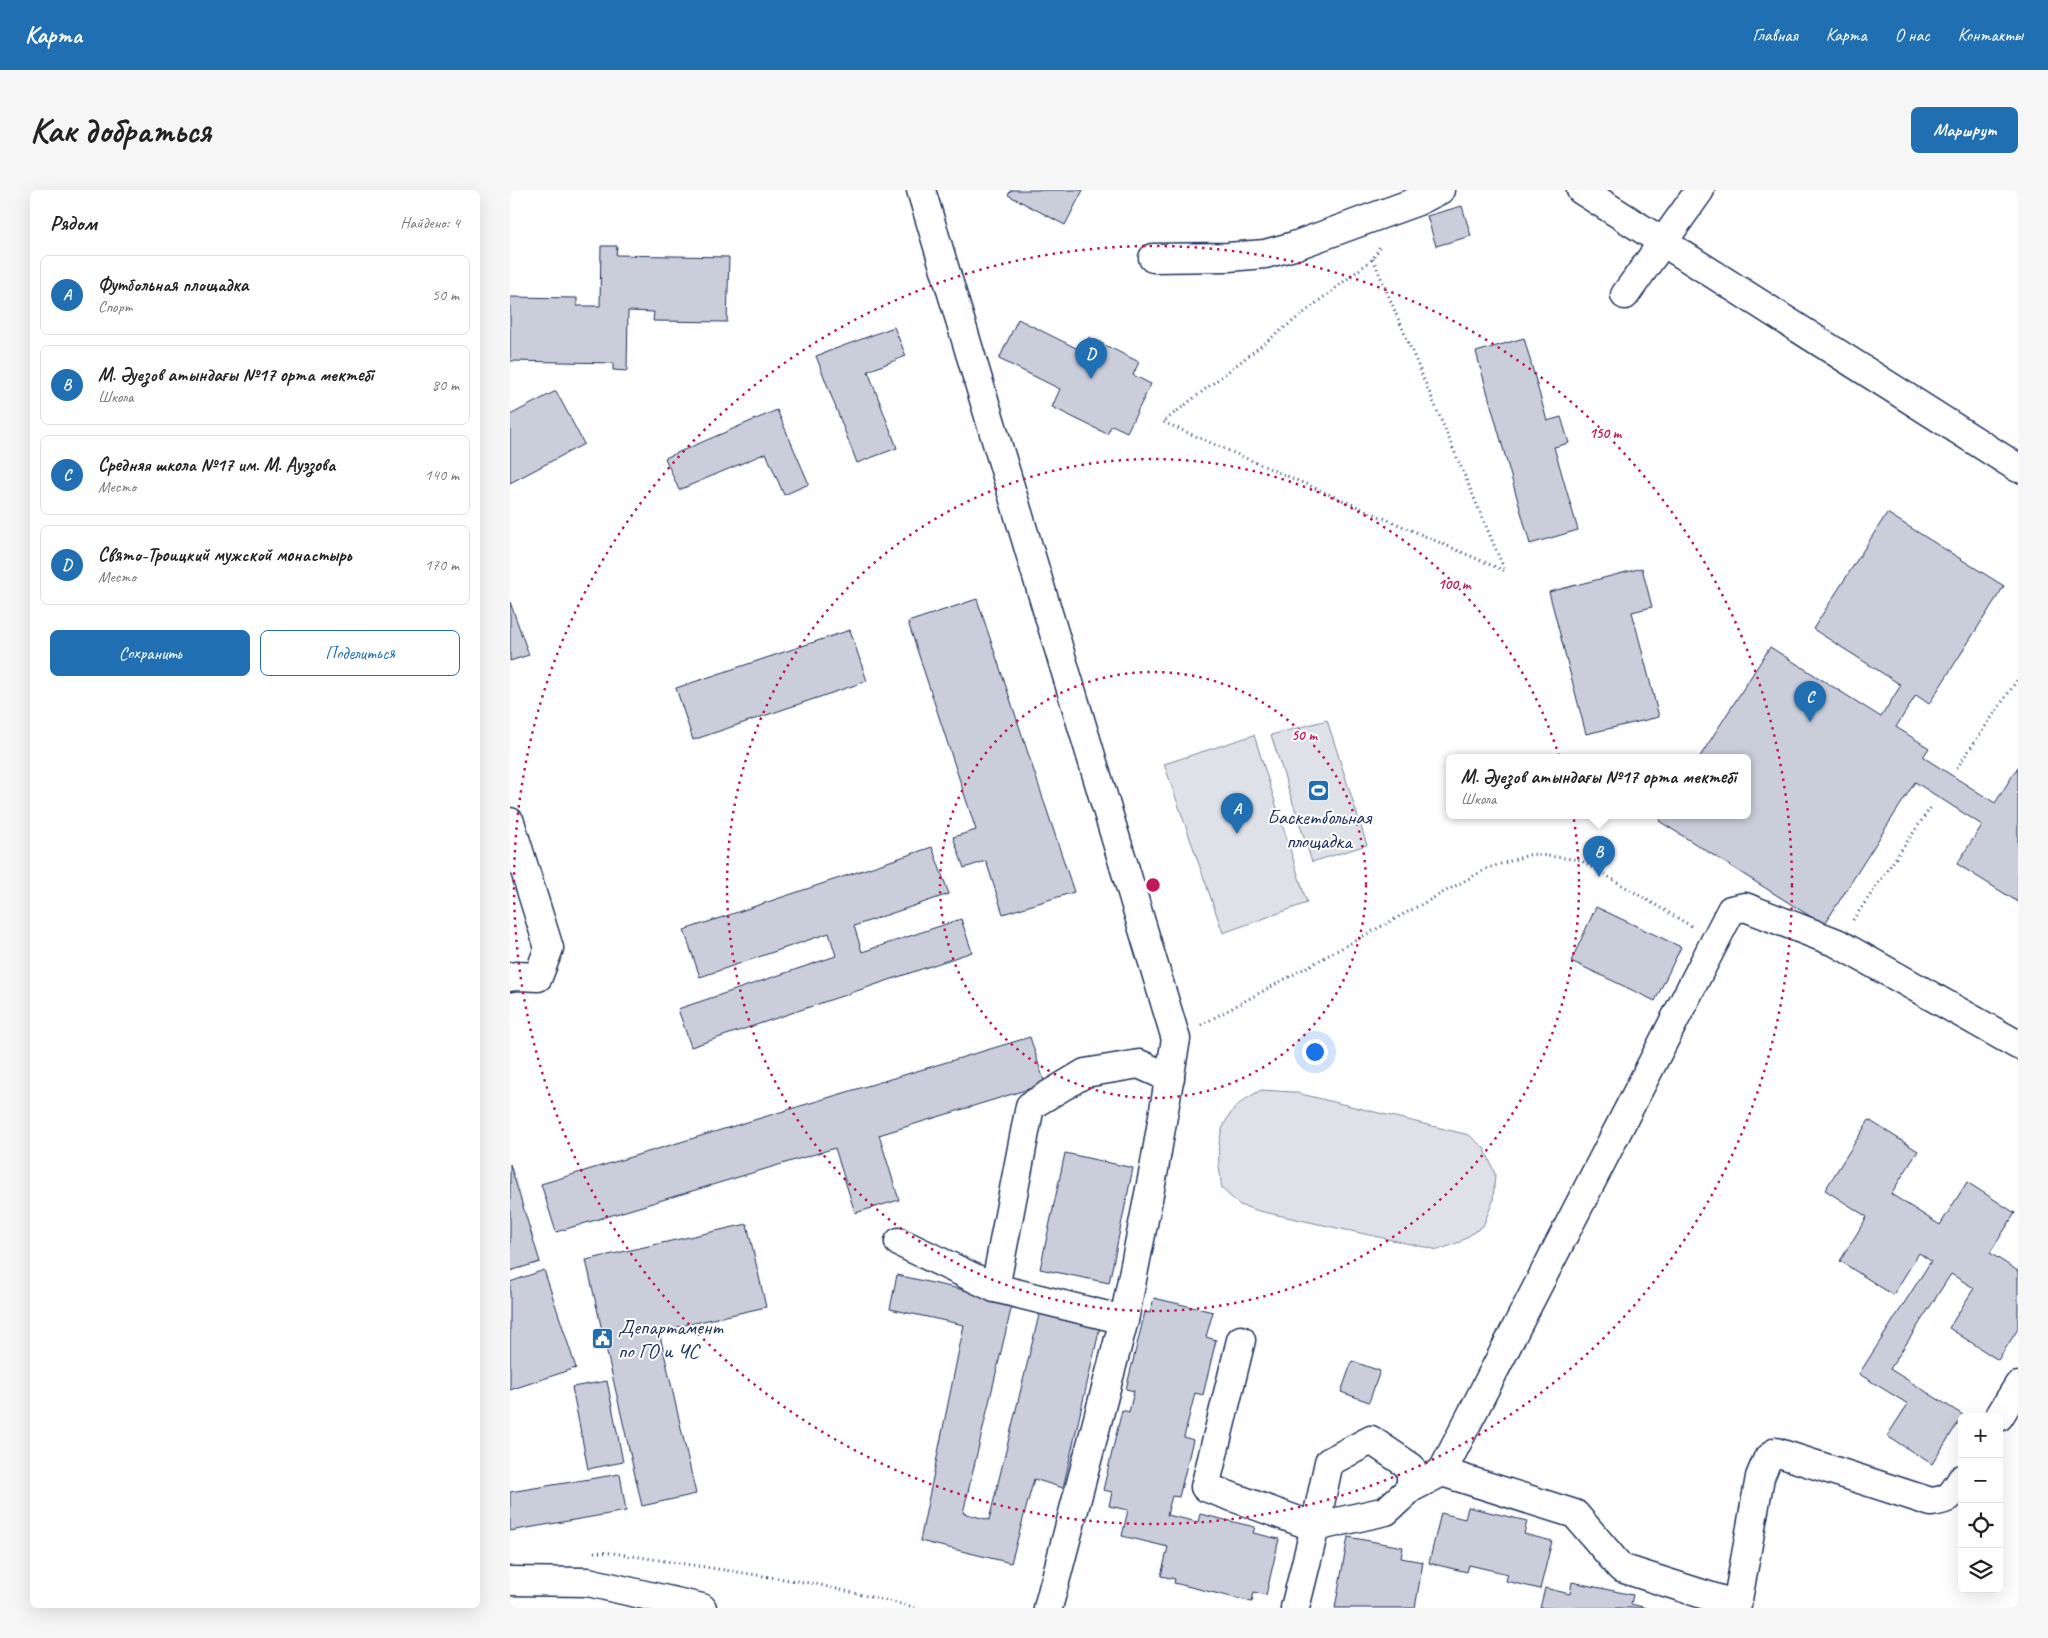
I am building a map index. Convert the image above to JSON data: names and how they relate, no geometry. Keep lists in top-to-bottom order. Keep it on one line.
{"places":{"sports":["Баскетбольная площадка"],"public building":["Департамент по ГО и ЧС"]},"page":{"header":"Карта","nav":["Главная","Карта","О нас","Контакты"],"buttons":["Маршрут",["Сохранить","Поделиться"]],"title":"Как добраться","heading":["Рядом","Найдено: 4"],"list":[{"mark":"A","name":"Футбольная площадка","note":"Спорт","value":"50 m"},{"mark":"B","name":"М. Әуезов атындағы №17 орта мектебі","note":"Школа","value":"80 m"},{"mark":"C","name":"Средняя школа №17 им. М. Ауэзова","note":"Место","value":"140 m"},{"mark":"D","name":"Свято-Троицкий мужской монастырь","note":"Место","value":"170 m"}],"pins":["D","C","A","B"],"popup":["М. Әуезов атындағы №17 орта мектебі","Школа"],"map_buttons":["+","−"]},"rings":["150 m","100 m","50 m"]}
